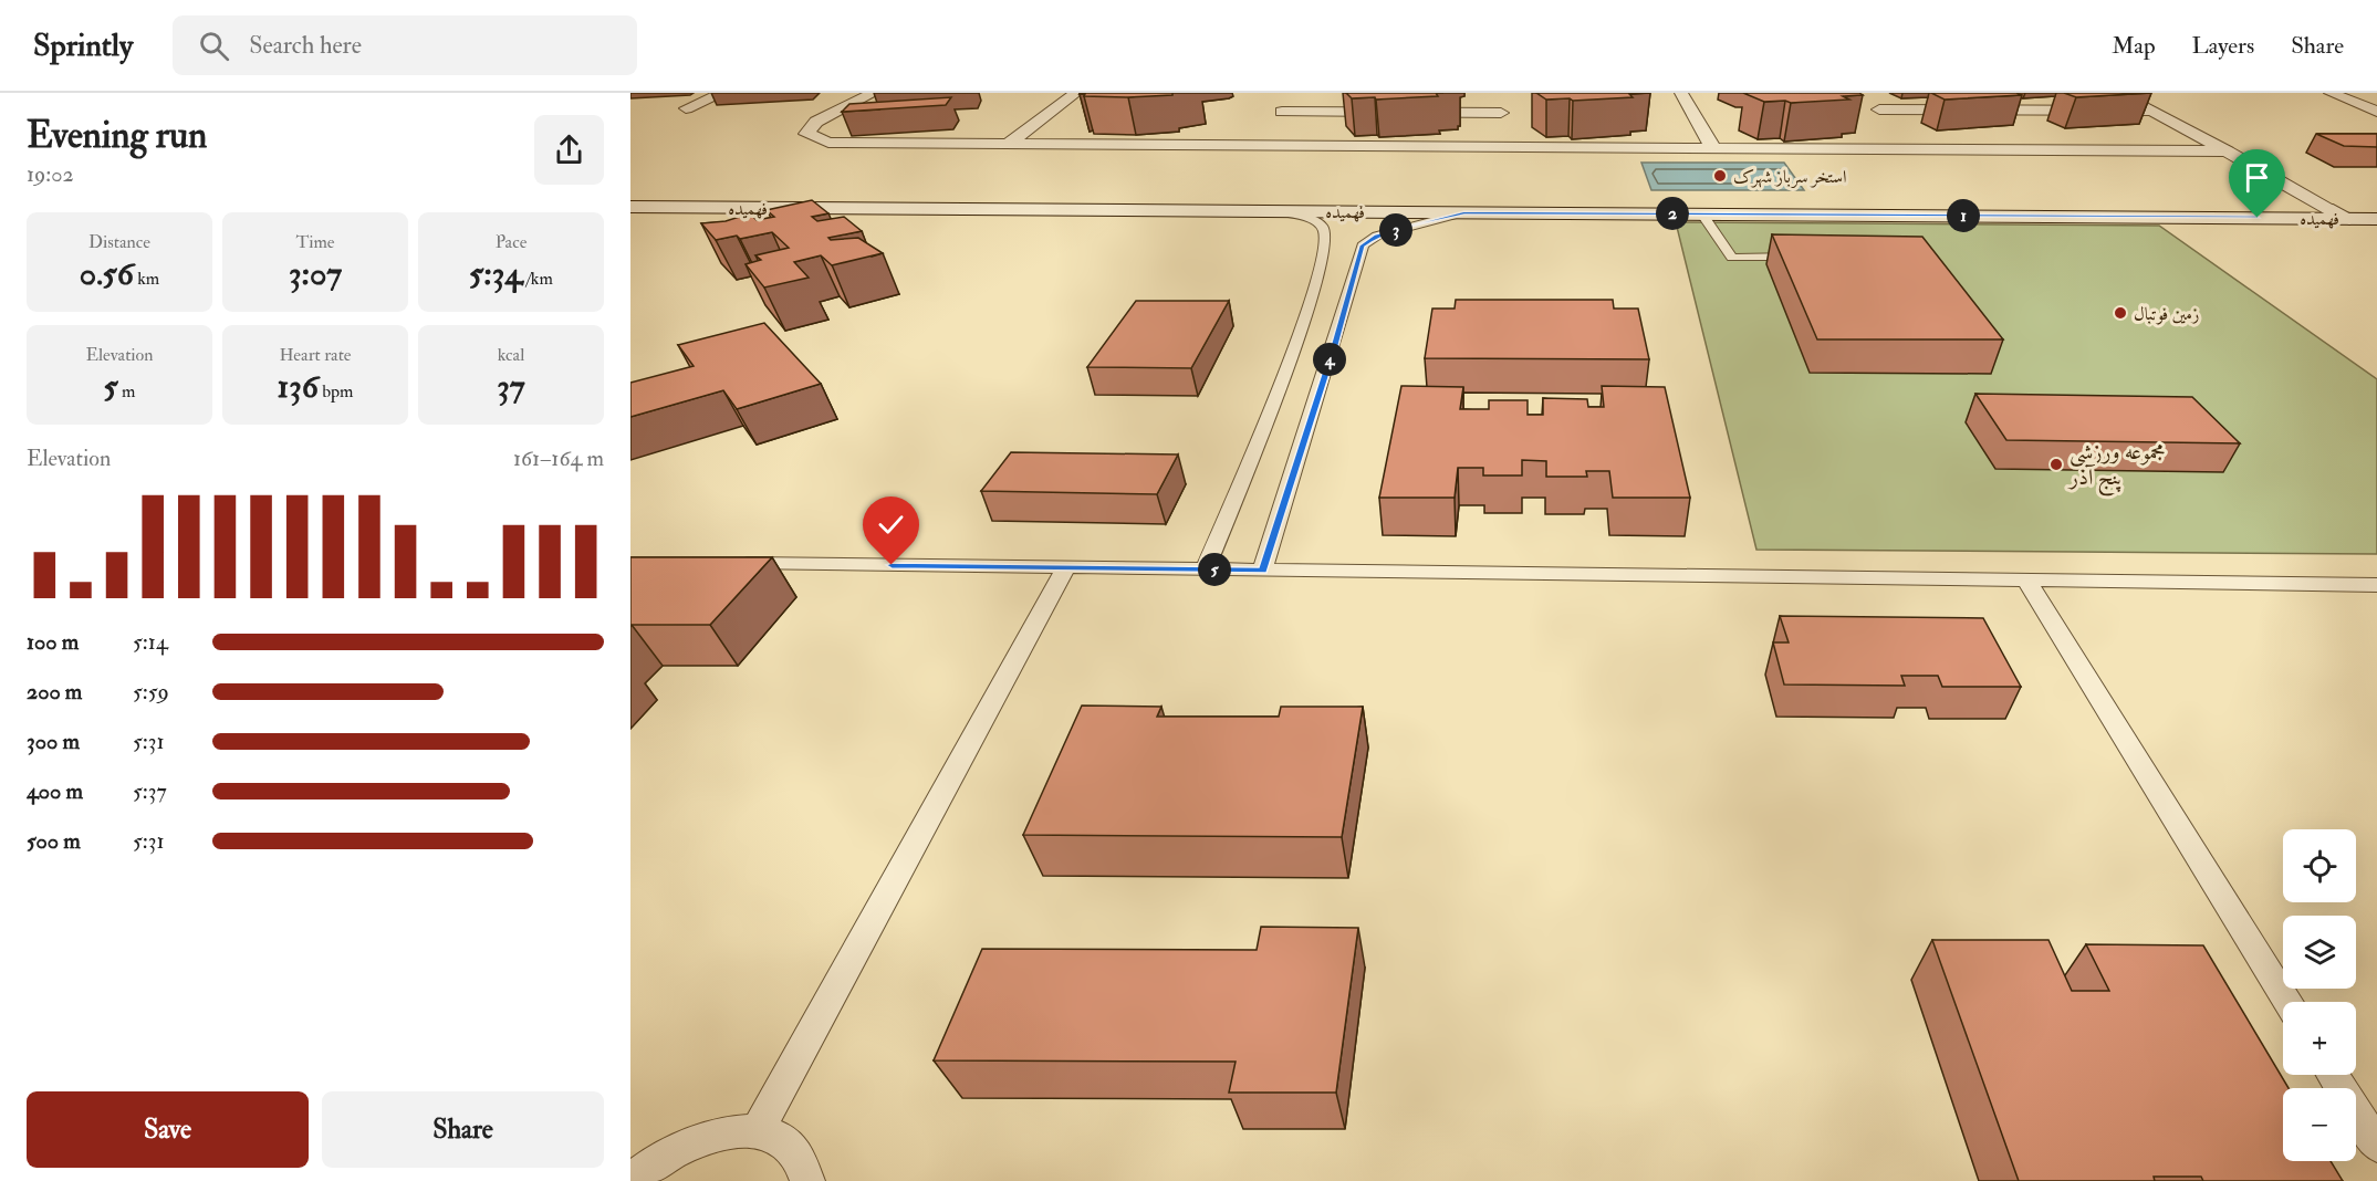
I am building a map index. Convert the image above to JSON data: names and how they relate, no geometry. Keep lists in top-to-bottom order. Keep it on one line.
{"streets":{"street":["فهمیده"]},"places":["استخر سرباز شهرک","زمین فوتبال","مجموعه ورزشی پنج آذر"],"page":{"header":"Sprintly","search":"Search here","nav":["Map","Layers","Share"],"heading":["Evening run","19:02"],"pins":["2","1","3","4","5"],"stats":[["Distance","0.56 km"],["Time","3:07"],["Pace","5:34 /km"],["Elevation","5 m"],["Heart rate","136 bpm"],["kcal","37"]],"chart":["Elevation","161–164 m"],"list":[{"name":"100 m","note":"5:14"},{"name":"200 m","note":"5:59"},{"name":"300 m","note":"5:31"},{"name":"400 m","note":"5:37"},{"name":"500 m","note":"5:31"}],"map_buttons":["+","−"],"buttons":["Save","Share"]}}
